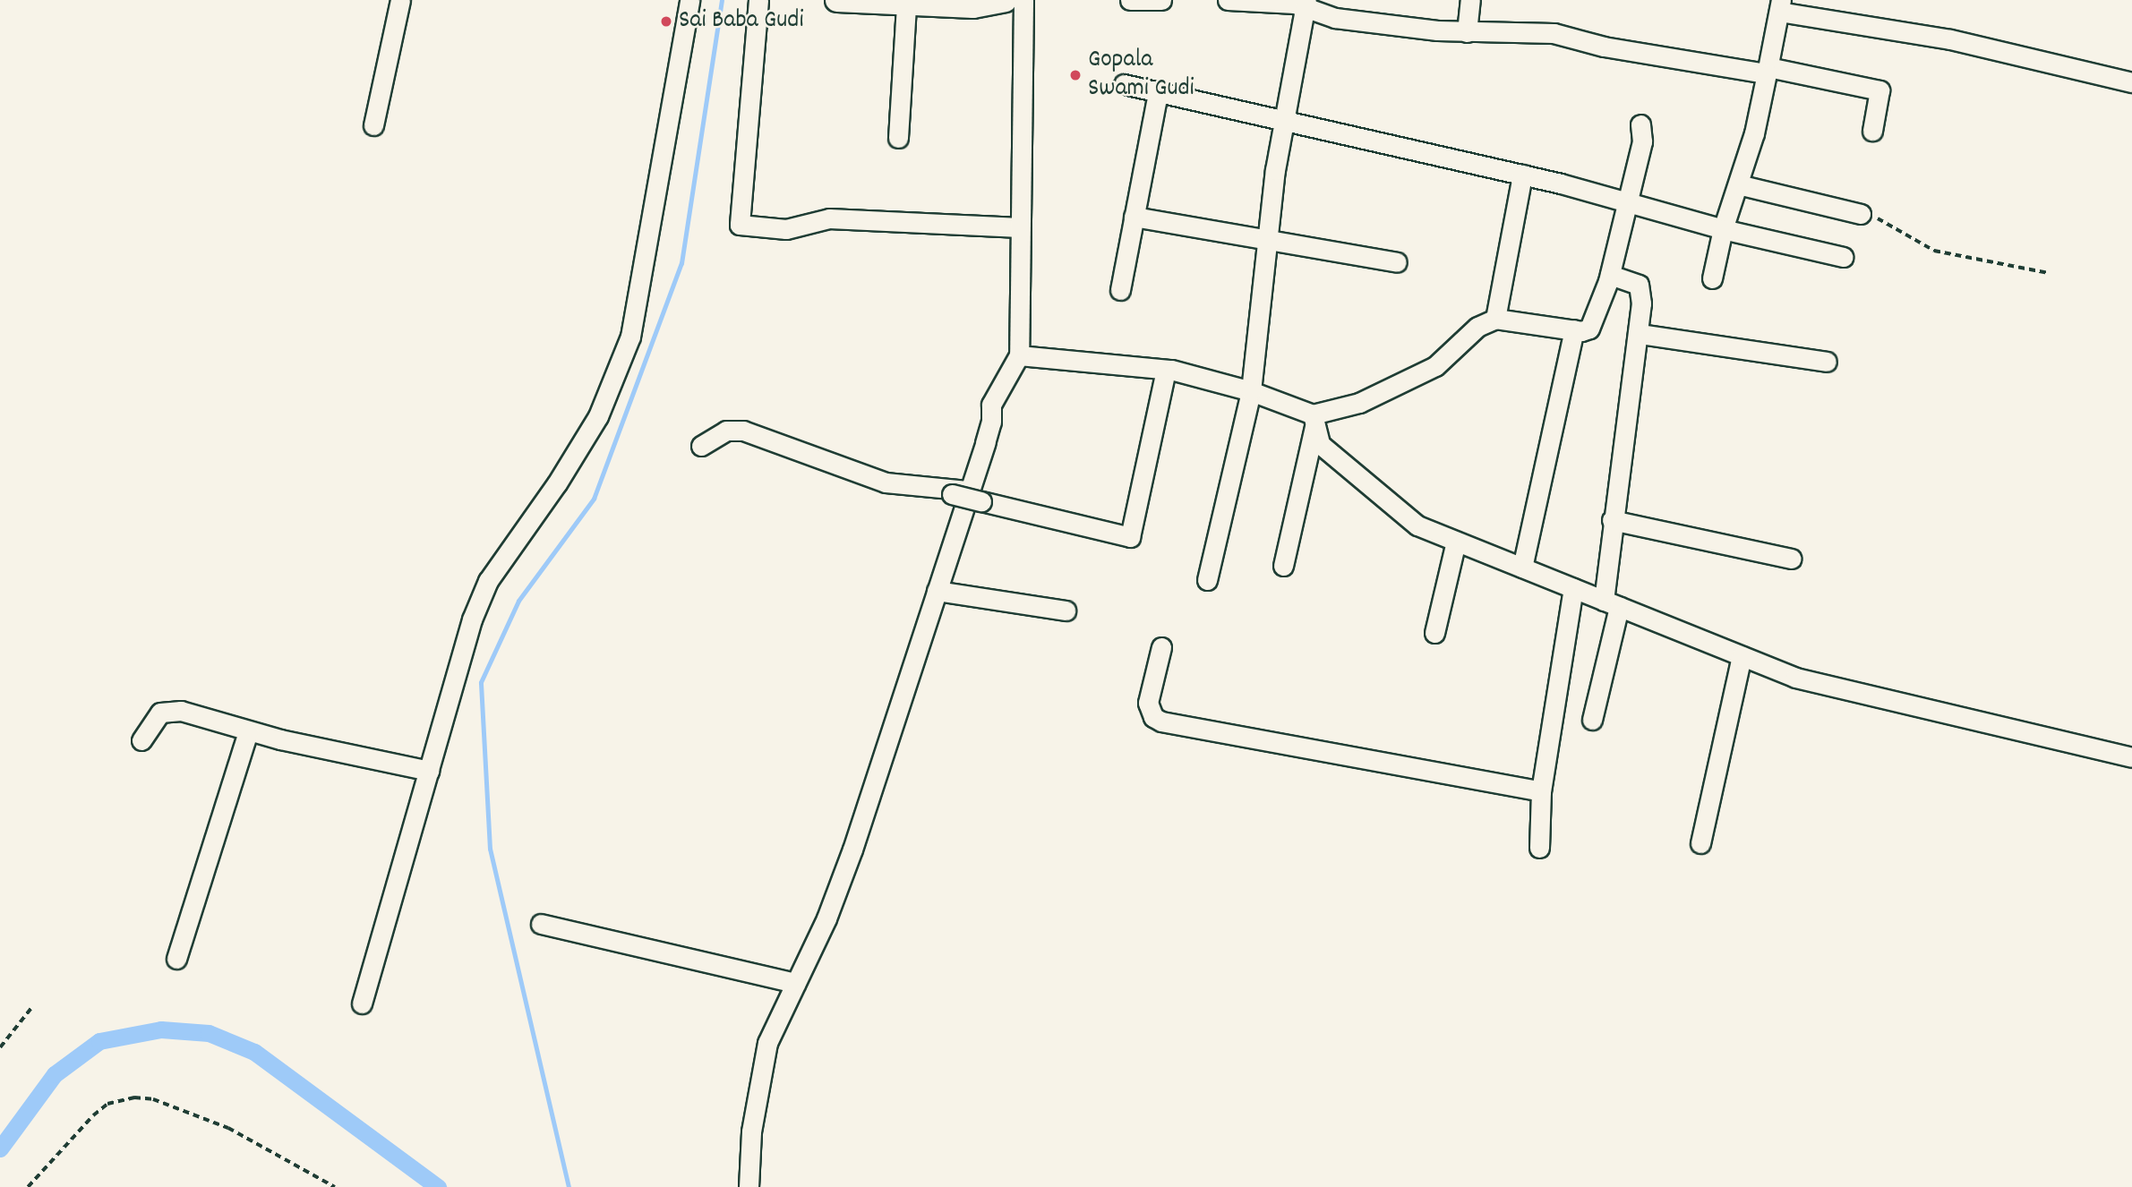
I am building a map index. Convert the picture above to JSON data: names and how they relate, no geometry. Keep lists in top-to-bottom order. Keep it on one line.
{"places":["Sai Baba Gudi","Gopala Swami Gudi"]}
